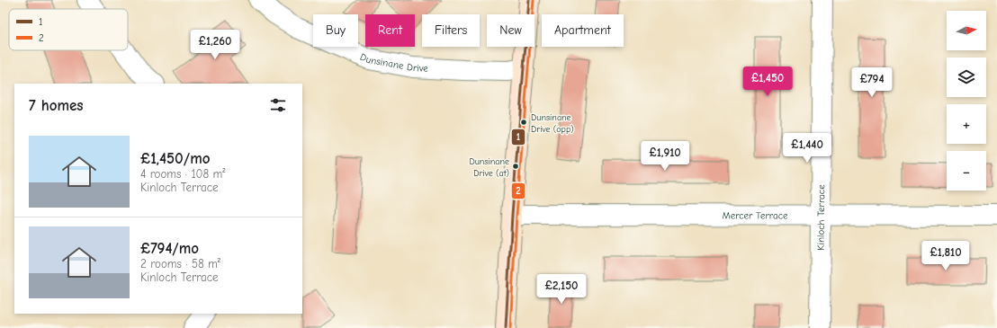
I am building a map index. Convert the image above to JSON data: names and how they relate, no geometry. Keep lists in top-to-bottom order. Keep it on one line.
{"streets":{"street":["Dunsinane Drive","Mercer Terrace","Kinloch Terrace"]},"crossings":[["Mercer Terrace","Kinloch Terrace"]],"places":["Dunsinane Drive (opp)","Dunsinane Drive (at)"],"lines":["transit line 1","transit line 2"],"legend":["1","2"],"north":"right","page":{"map_buttons":["+","−"],"chip":["Buy","Rent","Filters","New","Apartment"],"price":["£1,260","£1,450","£794","£1,440","£1,910","£1,810","£2,150"],"heading":"7 homes","list":[{"name":"£1,450/mo","note":"4 rooms · 108 m² · Kinloch Terrace"},{"name":"£794/mo","note":"2 rooms · 58 m² · Kinloch Terrace"}]}}
